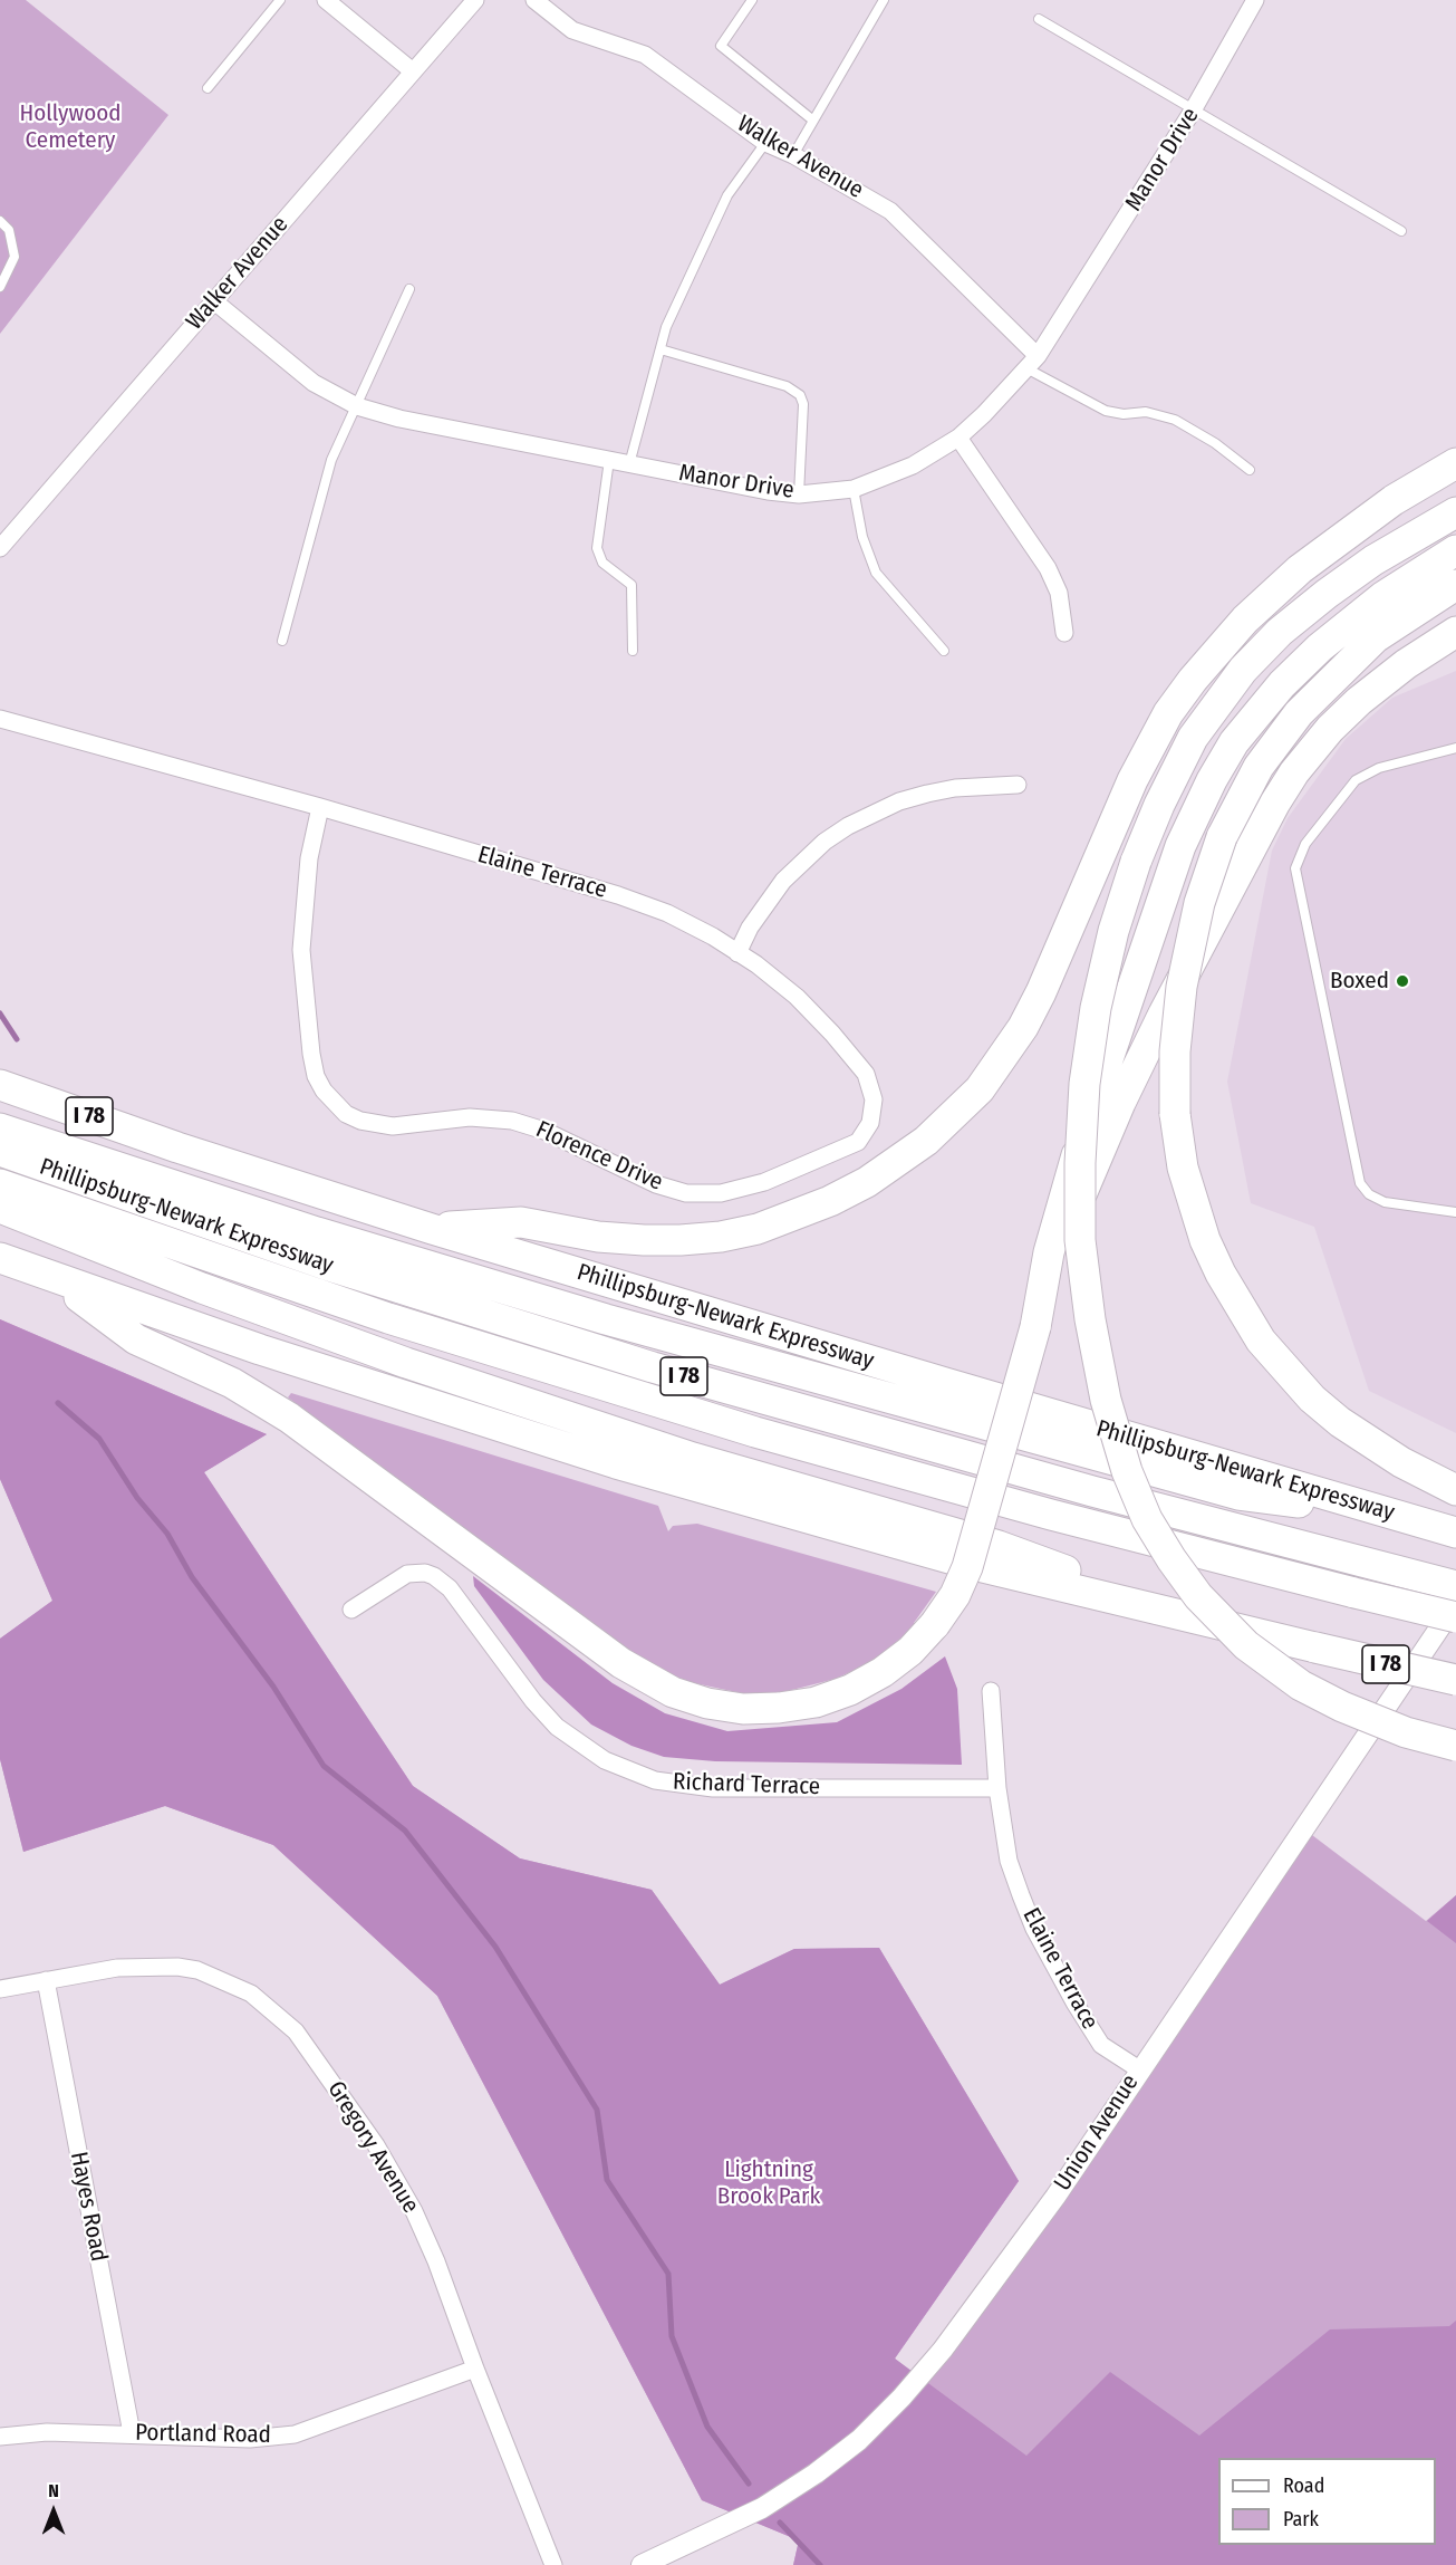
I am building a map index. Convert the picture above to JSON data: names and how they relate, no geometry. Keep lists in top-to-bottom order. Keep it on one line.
{"streets":{"highway":["I 78","Phillipsburg-Newark Expressway"],"street":["Walker Avenue","Manor Drive","Elaine Terrace","Florence Drive","Richard Terrace","Union Avenue","Gregory Avenue","Hayes Road","Portland Road"]},"crossings":[["Walker Avenue","Manor Drive"],["Elaine Terrace","Florence Drive"],["Elaine Terrace","Richard Terrace"],["Elaine Terrace","Union Avenue"],["Gregory Avenue","Hayes Road"],["Gregory Avenue","Portland Road"],["Hayes Road","Portland Road"]],"parks":["Hollywood Cemetery","Lightning Brook Park"],"places":["Boxed"],"legend":["Road","Park"],"north":"top"}
